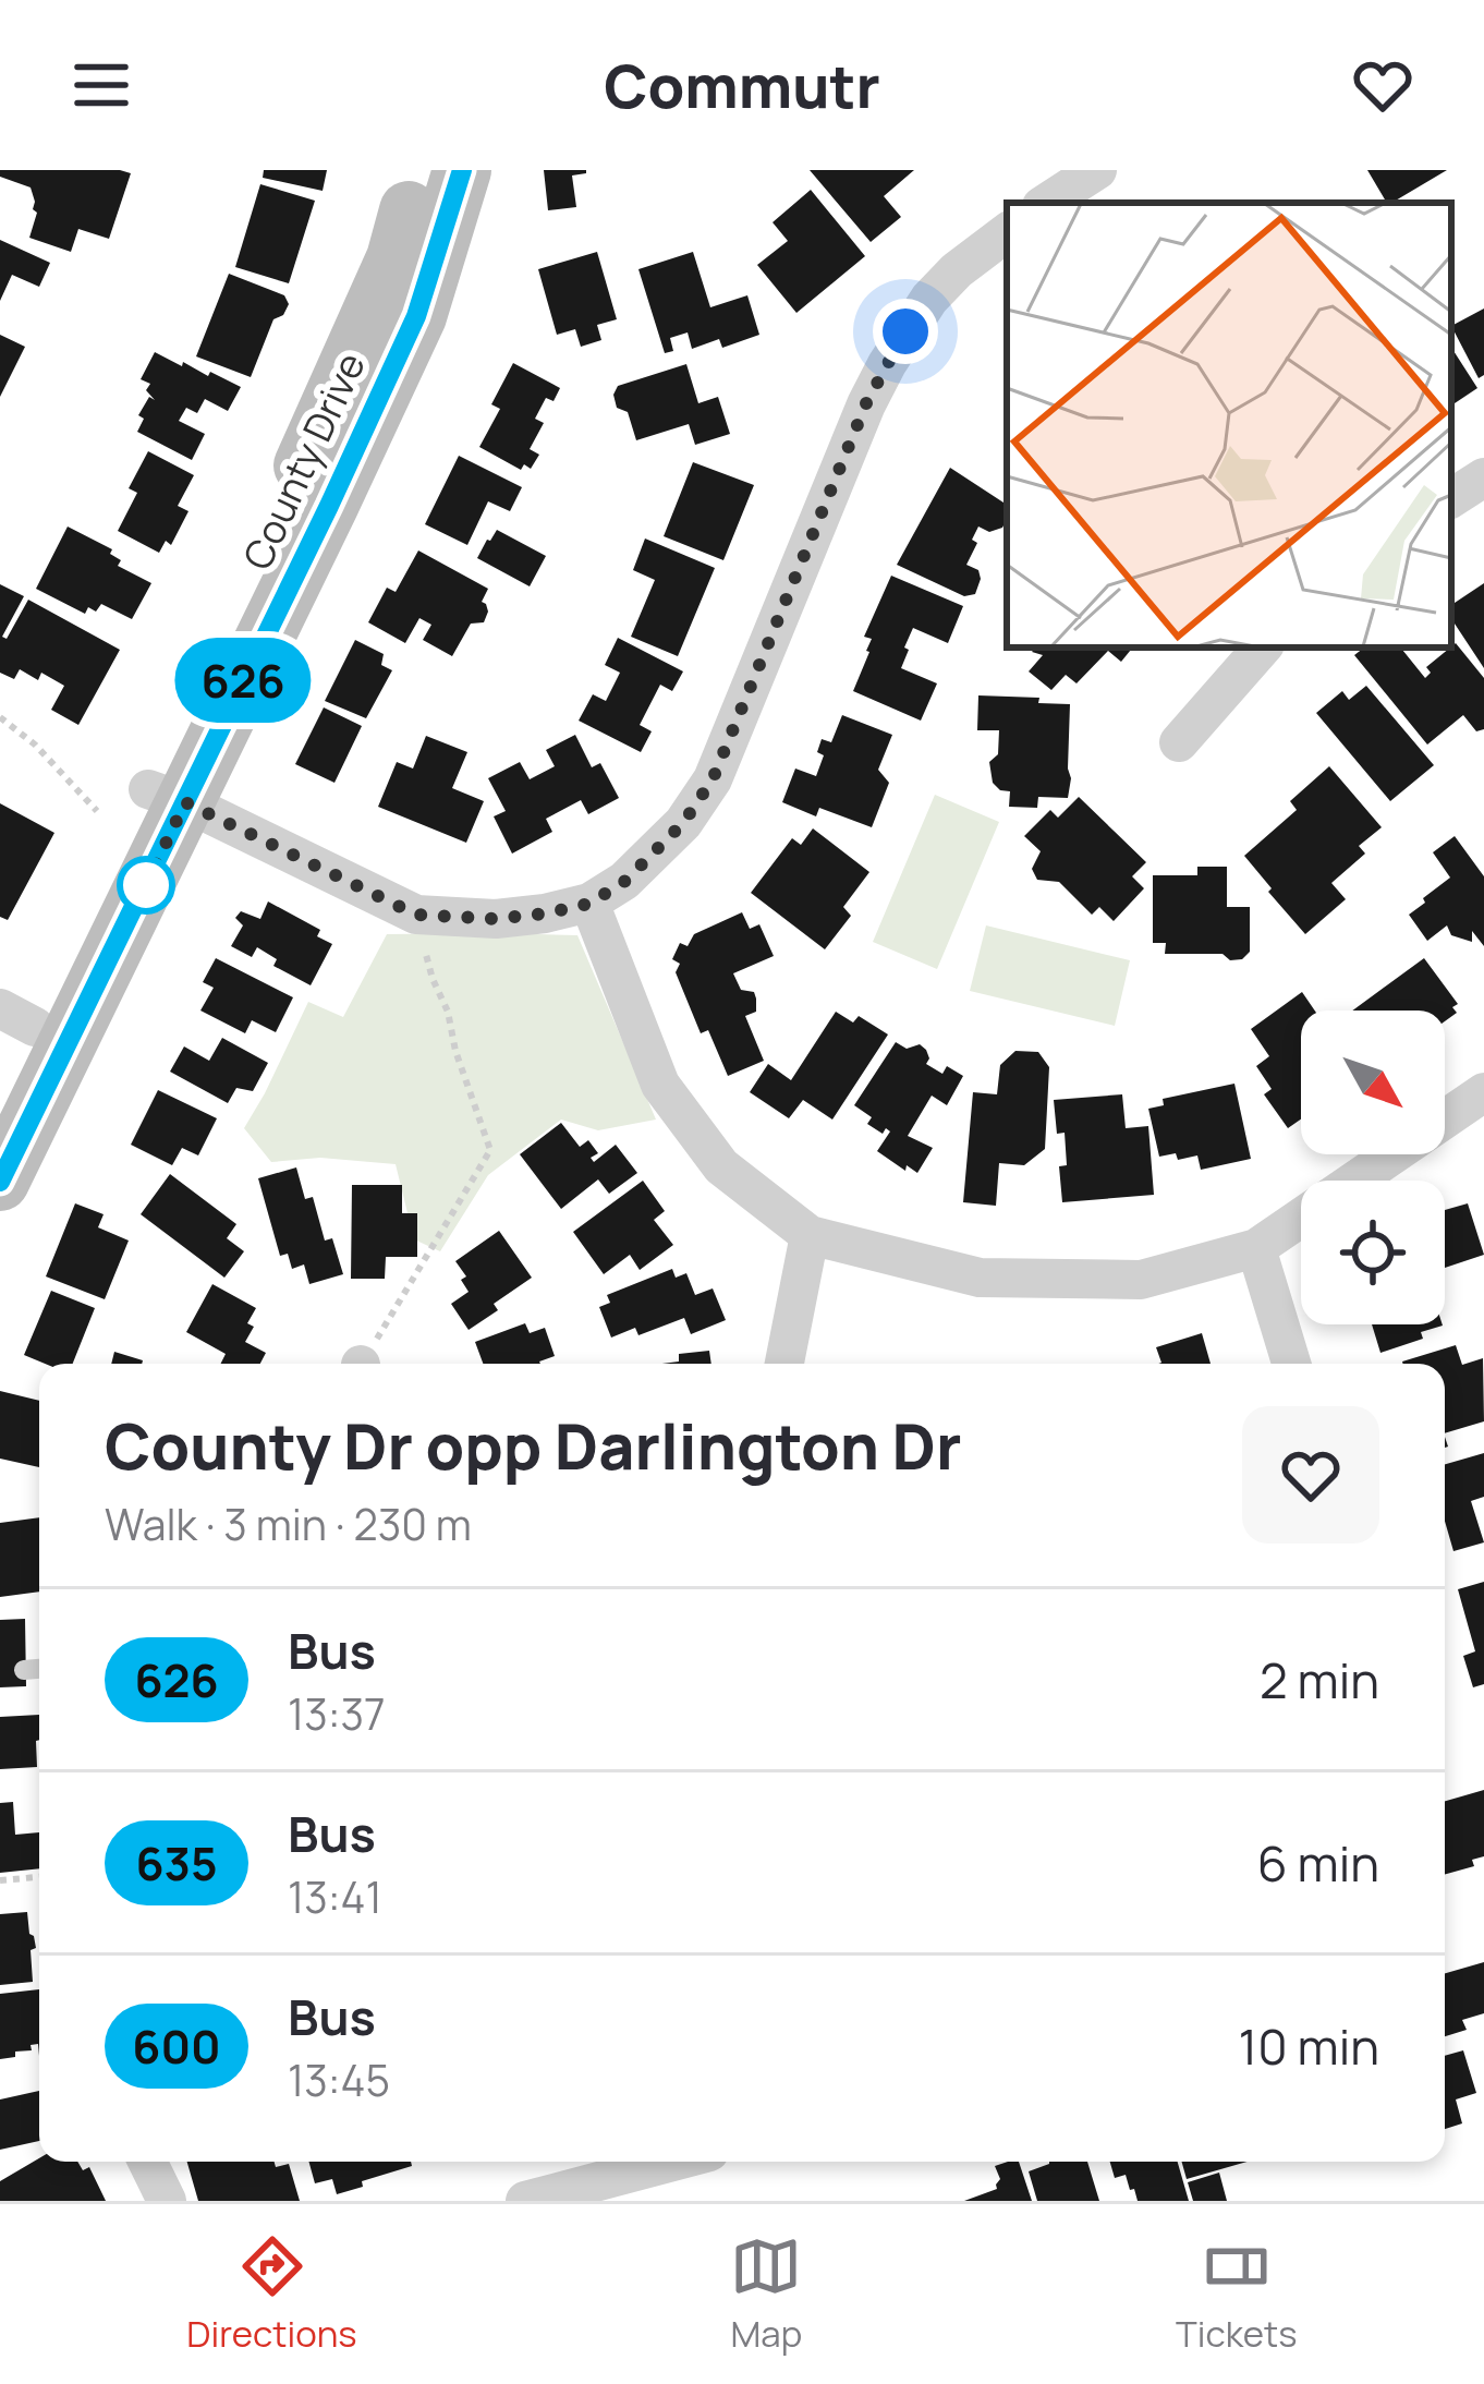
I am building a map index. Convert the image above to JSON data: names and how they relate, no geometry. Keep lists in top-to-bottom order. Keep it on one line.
{"streets":{"main road":["County Drive"]},"lines":["bus line 626"],"north":"bottom right","page":{"header":"Commutr","on_map":"626","heading":["County Dr opp Darlington Dr","Walk · 3 min · 230 m"],"list":[{"mark":"626","name":"Bus","note":"13:37","value":"2 min"},{"mark":"635","name":"Bus","note":"13:41","value":"6 min"},{"mark":"600","name":"Bus","note":"13:45","value":"10 min"}],"tabs":["Directions","Map","Tickets"]}}
